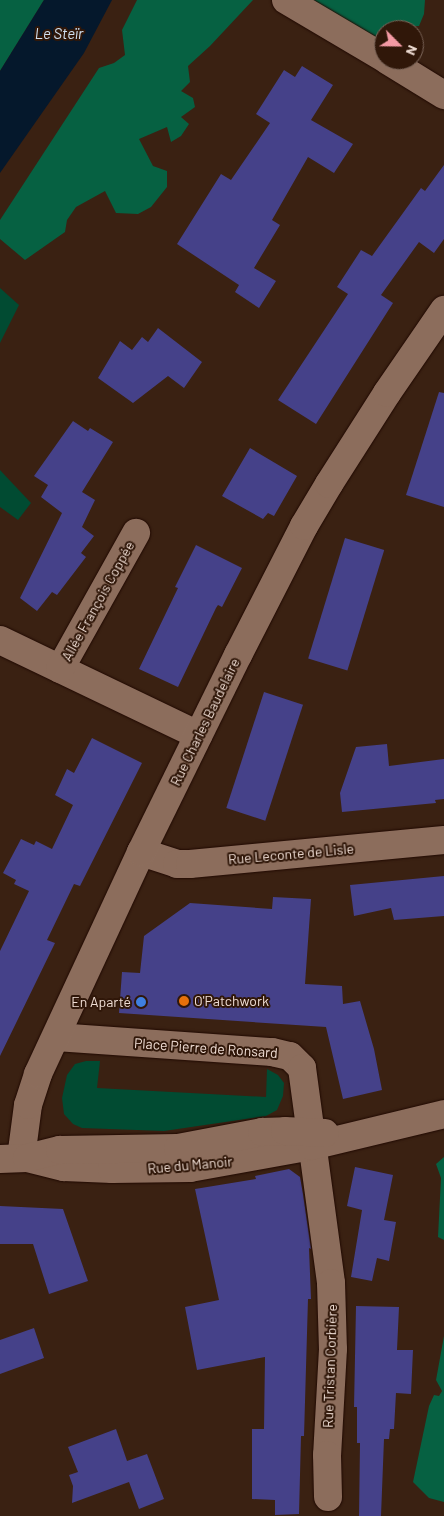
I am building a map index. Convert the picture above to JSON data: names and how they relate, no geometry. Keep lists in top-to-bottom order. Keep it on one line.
{"streets":{"street":["Allée François Coppée","Rue Charles Baudelaire","Rue Leconte de Lisle","Place Pierre de Ronsard","Rue du Manoir","Rue Tristan Corbière"]},"crossings":[["Allée François Coppée","Rue Charles Baudelaire"],["Rue Charles Baudelaire","Rue Leconte de Lisle"],["Rue Charles Baudelaire","Place Pierre de Ronsard"],["Rue Charles Baudelaire","Rue du Manoir"],["Place Pierre de Ronsard","Rue du Manoir"],["Place Pierre de Ronsard","Rue Tristan Corbière"],["Rue du Manoir","Rue Tristan Corbière"]],"water":["Le Steïr"],"places":["O'Patchwork","En Aparté"],"north":"bottom right"}
